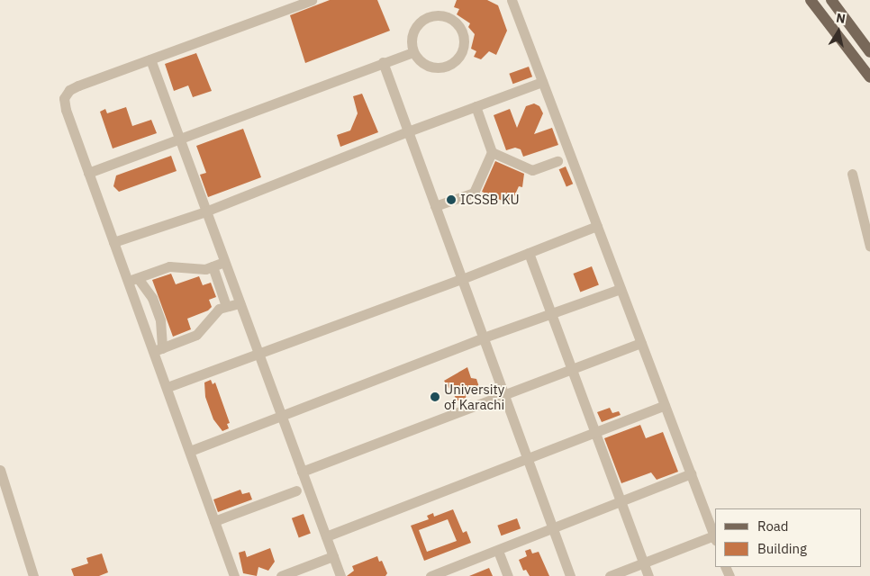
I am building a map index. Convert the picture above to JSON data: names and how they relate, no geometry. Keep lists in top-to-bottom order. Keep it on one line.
{"places":["ICSSB KU","University of Karachi"],"legend":["Road","Building"],"north":"top"}
